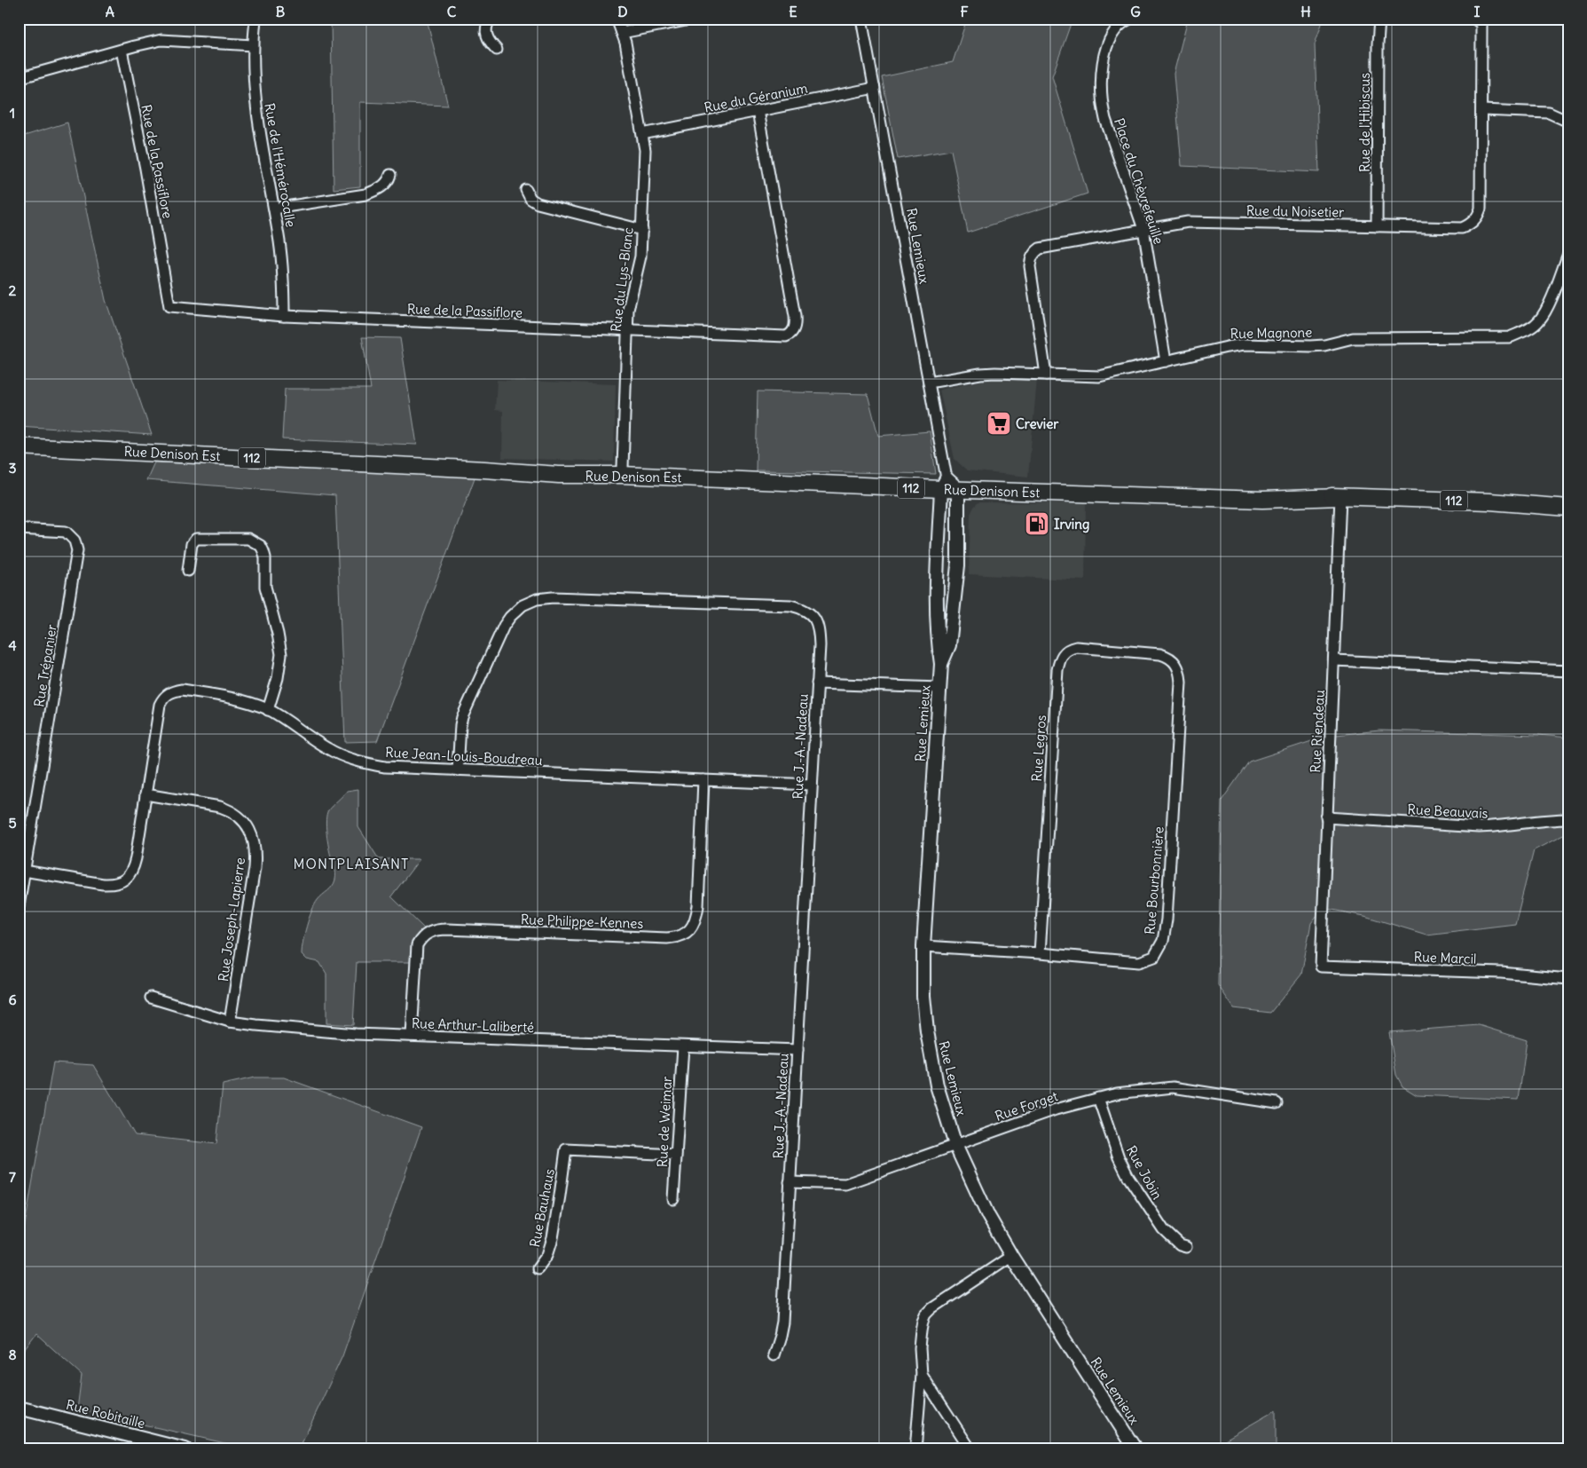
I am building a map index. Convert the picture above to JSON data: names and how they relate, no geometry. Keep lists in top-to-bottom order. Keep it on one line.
{"streets":{"main road":["Rue Denison Est","112"],"street":["Rue du Géranium","Rue de l'Hibiscus","Rue de la Passiflore","Rue de l'Hémérocalle","Place du Chèvrefeuille","Rue du Noisetier","Rue Lemieux","Rue du Lys-Blanc","Rue Magnone","Rue Trépanier","Rue Riendeau","Rue J.-A.-Nadeau","Rue Legros","Rue Jean-Louis-Boudreau","Rue Beauvais","Rue Bourbonnière","Rue Joseph-Lapierre","Rue Philippe-Kennes","Rue Marcil","Rue Arthur-Laliberté","Rue Forget","Rue de Weimar","Rue Jobin","Rue Bauhaus","Rue Robitaille"]},"crossings":[["Rue du Géranium","Rue de la Passiflore"],["Rue du Géranium","Rue Lemieux"],["Rue du Géranium","Rue du Lys-Blanc"],["Rue de l'Hibiscus","Rue du Noisetier"],["Rue de la Passiflore","Rue de l'Hémérocalle"],["Rue de la Passiflore","Rue du Lys-Blanc"],["Place du Chèvrefeuille","Rue du Noisetier"],["Place du Chèvrefeuille","Rue Magnone"],["Rue du Noisetier","Rue Magnone"],["Rue Lemieux","Rue Magnone"],["Rue Lemieux","Rue Denison Est"],["Rue Lemieux","Rue Bourbonnière"],["Rue Lemieux","Rue Forget"],["Rue du Lys-Blanc","Rue Denison Est"],["Rue Denison Est","Rue Riendeau"],["Rue Trépanier","Rue Jean-Louis-Boudreau"],["Rue Riendeau","Rue Beauvais"],["Rue Riendeau","Rue Marcil"],["Rue J.-A.-Nadeau","Rue Jean-Louis-Boudreau"],["Rue J.-A.-Nadeau","Rue Arthur-Laliberté"],["Rue J.-A.-Nadeau","Rue Forget"],["Rue Legros","Rue Bourbonnière"],["Rue Jean-Louis-Boudreau","Rue Joseph-Lapierre"],["Rue Jean-Louis-Boudreau","Rue Philippe-Kennes"],["Rue Joseph-Lapierre","Rue Arthur-Laliberté"],["Rue Philippe-Kennes","Rue Arthur-Laliberté"],["Rue Arthur-Laliberté","Rue de Weimar"],["Rue Forget","Rue Jobin"],["Rue de Weimar","Rue Bauhaus"]],"districts":["MONTPLAISANT"],"places":{"supermarket":["Crevier"],"fuel station":["Irving"]},"grid":{"columns":["A","B","C","D","E","F","G","H","I"],"rows":["1","2","3","4","5","6","7","8"]}}
